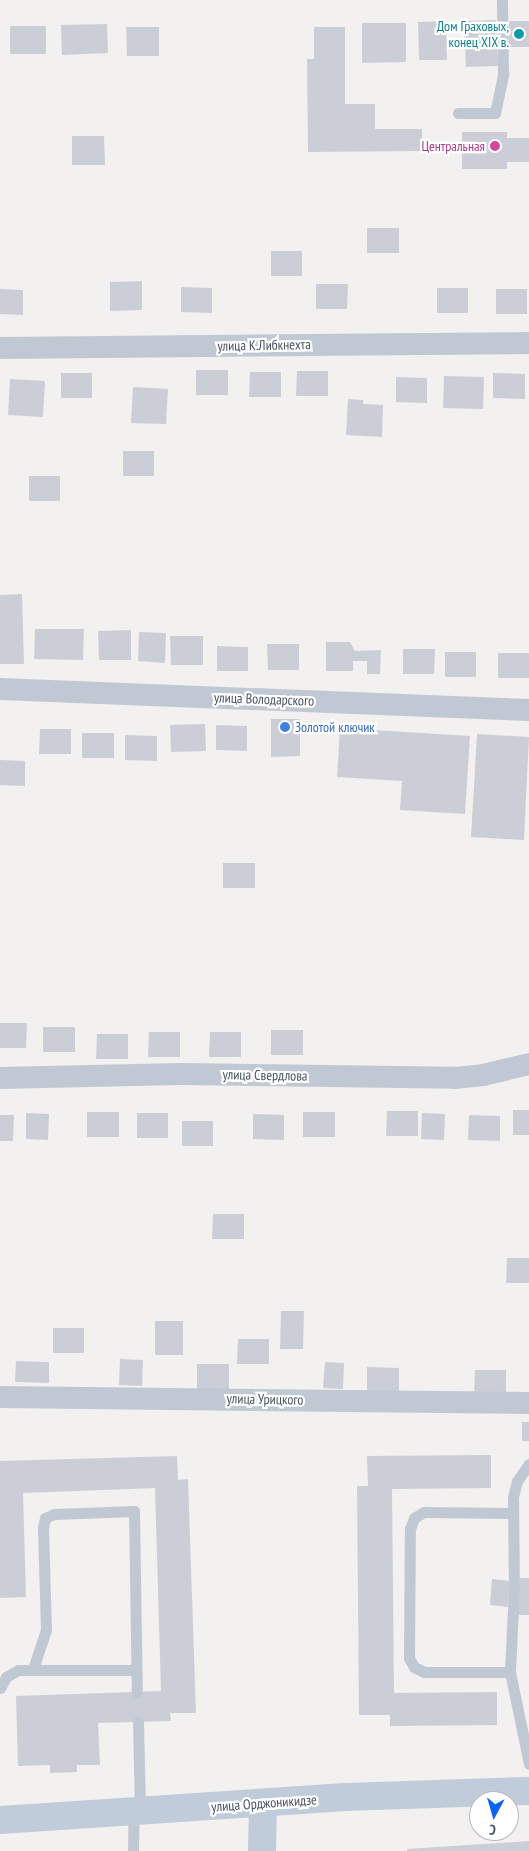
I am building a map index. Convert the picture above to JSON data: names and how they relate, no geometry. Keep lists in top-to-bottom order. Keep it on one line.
{"streets":{"main road":["улица Орджоникидзе"],"street":["улица К.Либкнехта","улица Володарского","улица Свердлова","улица Урицкого"]},"places":["Дом Граховых, конец XIX в.","Центральная","Золотой ключик"],"north":"bottom"}
